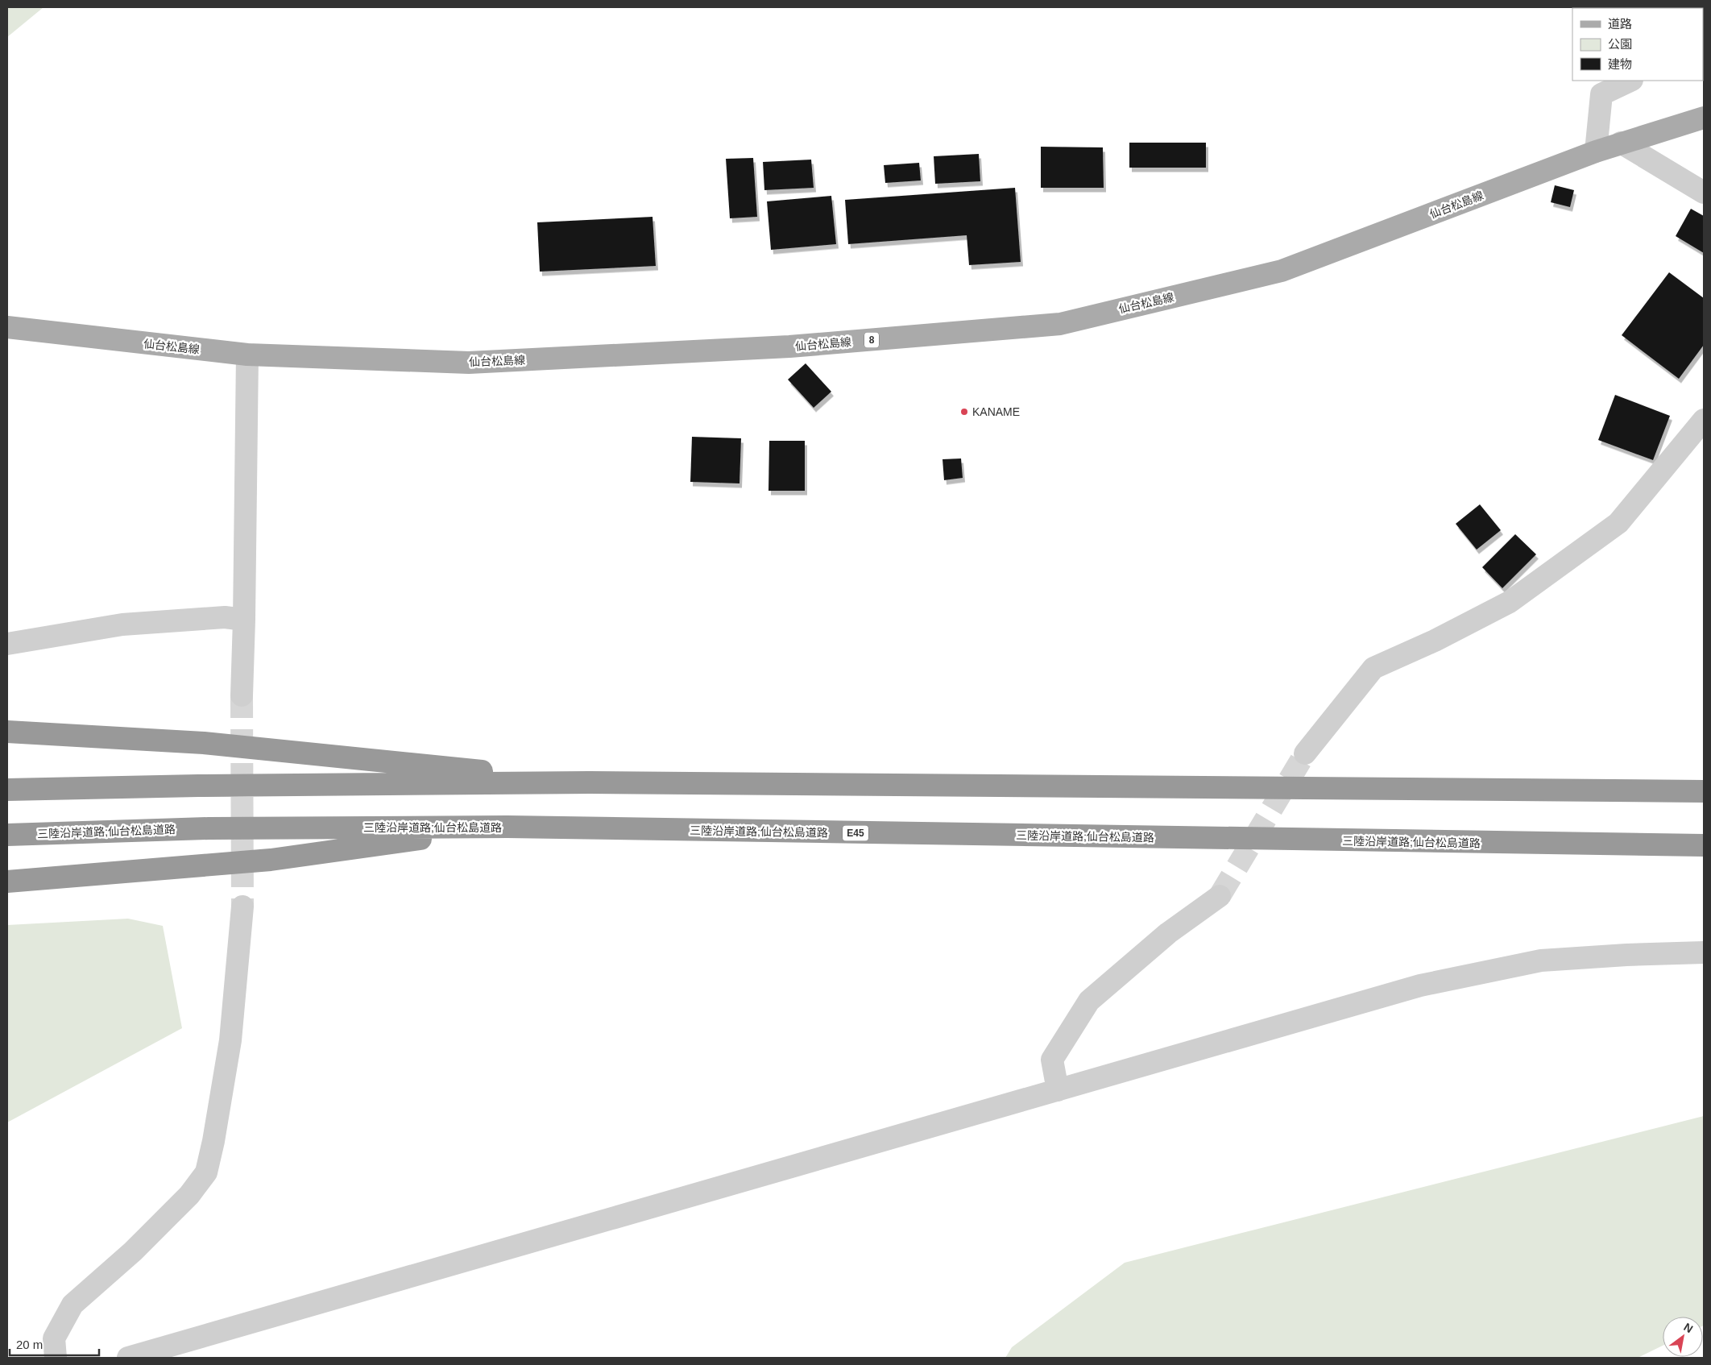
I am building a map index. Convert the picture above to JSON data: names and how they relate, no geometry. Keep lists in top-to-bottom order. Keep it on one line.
{"streets":{"highway":["三陸沿岸道路;仙台松島道路","E45"],"main road":["仙台松島線","8"]},"places":["KANAME"],"legend":["道路","公園","建物"],"scale_bar":"20 m","north":"top right"}
